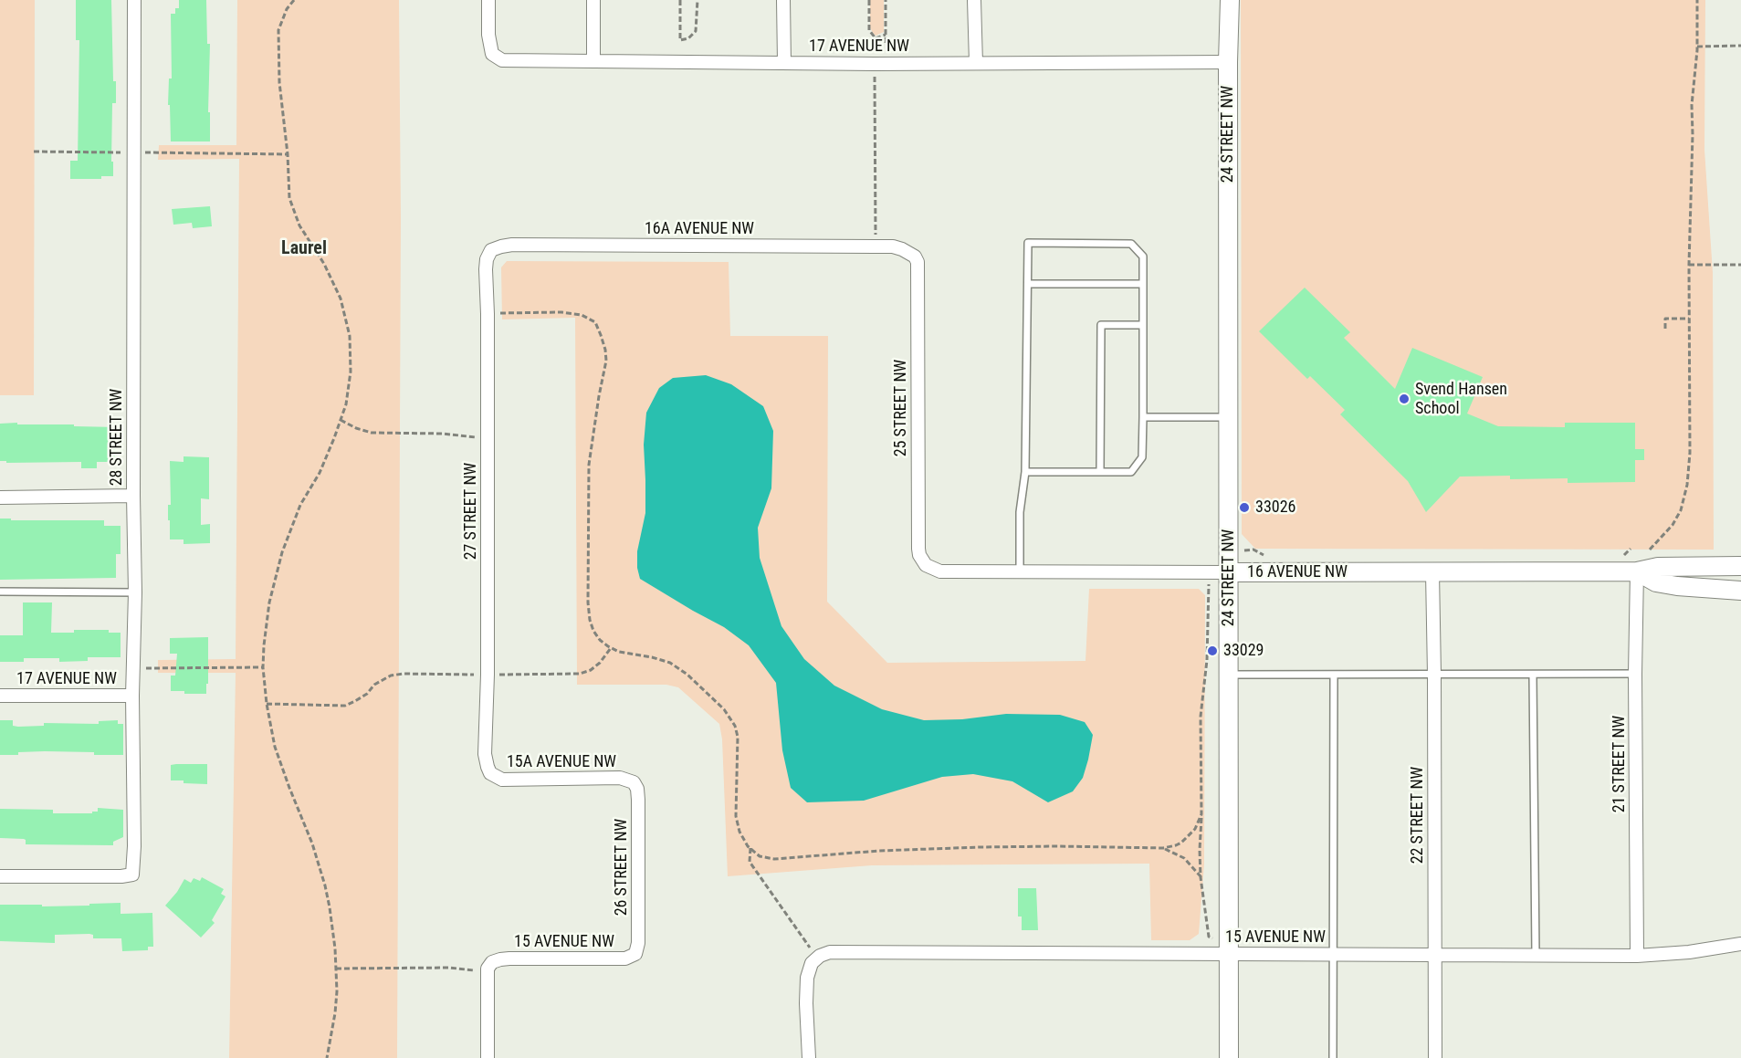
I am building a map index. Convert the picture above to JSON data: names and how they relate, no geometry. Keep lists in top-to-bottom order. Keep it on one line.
{"streets":{"street":["17 AVENUE NW","24 STREET NW","16A AVENUE NW","25 STREET NW","28 STREET NW","27 STREET NW","16 AVENUE NW","15A AVENUE NW","21 STREET NW","22 STREET NW","26 STREET NW","15 AVENUE NW"]},"crossings":[["17 AVENUE NW","24 STREET NW"],["17 AVENUE NW","28 STREET NW"],["24 STREET NW","16 AVENUE NW"],["24 STREET NW","15 AVENUE NW"],["16A AVENUE NW","25 STREET NW"],["16A AVENUE NW","27 STREET NW"],["25 STREET NW","16 AVENUE NW"],["27 STREET NW","15A AVENUE NW"],["16 AVENUE NW","21 STREET NW"],["16 AVENUE NW","22 STREET NW"],["15A AVENUE NW","26 STREET NW"],["21 STREET NW","15 AVENUE NW"],["22 STREET NW","15 AVENUE NW"],["26 STREET NW","15 AVENUE NW"]],"districts":["Laurel"],"places":["Svend Hansen School","33026","33029"]}
